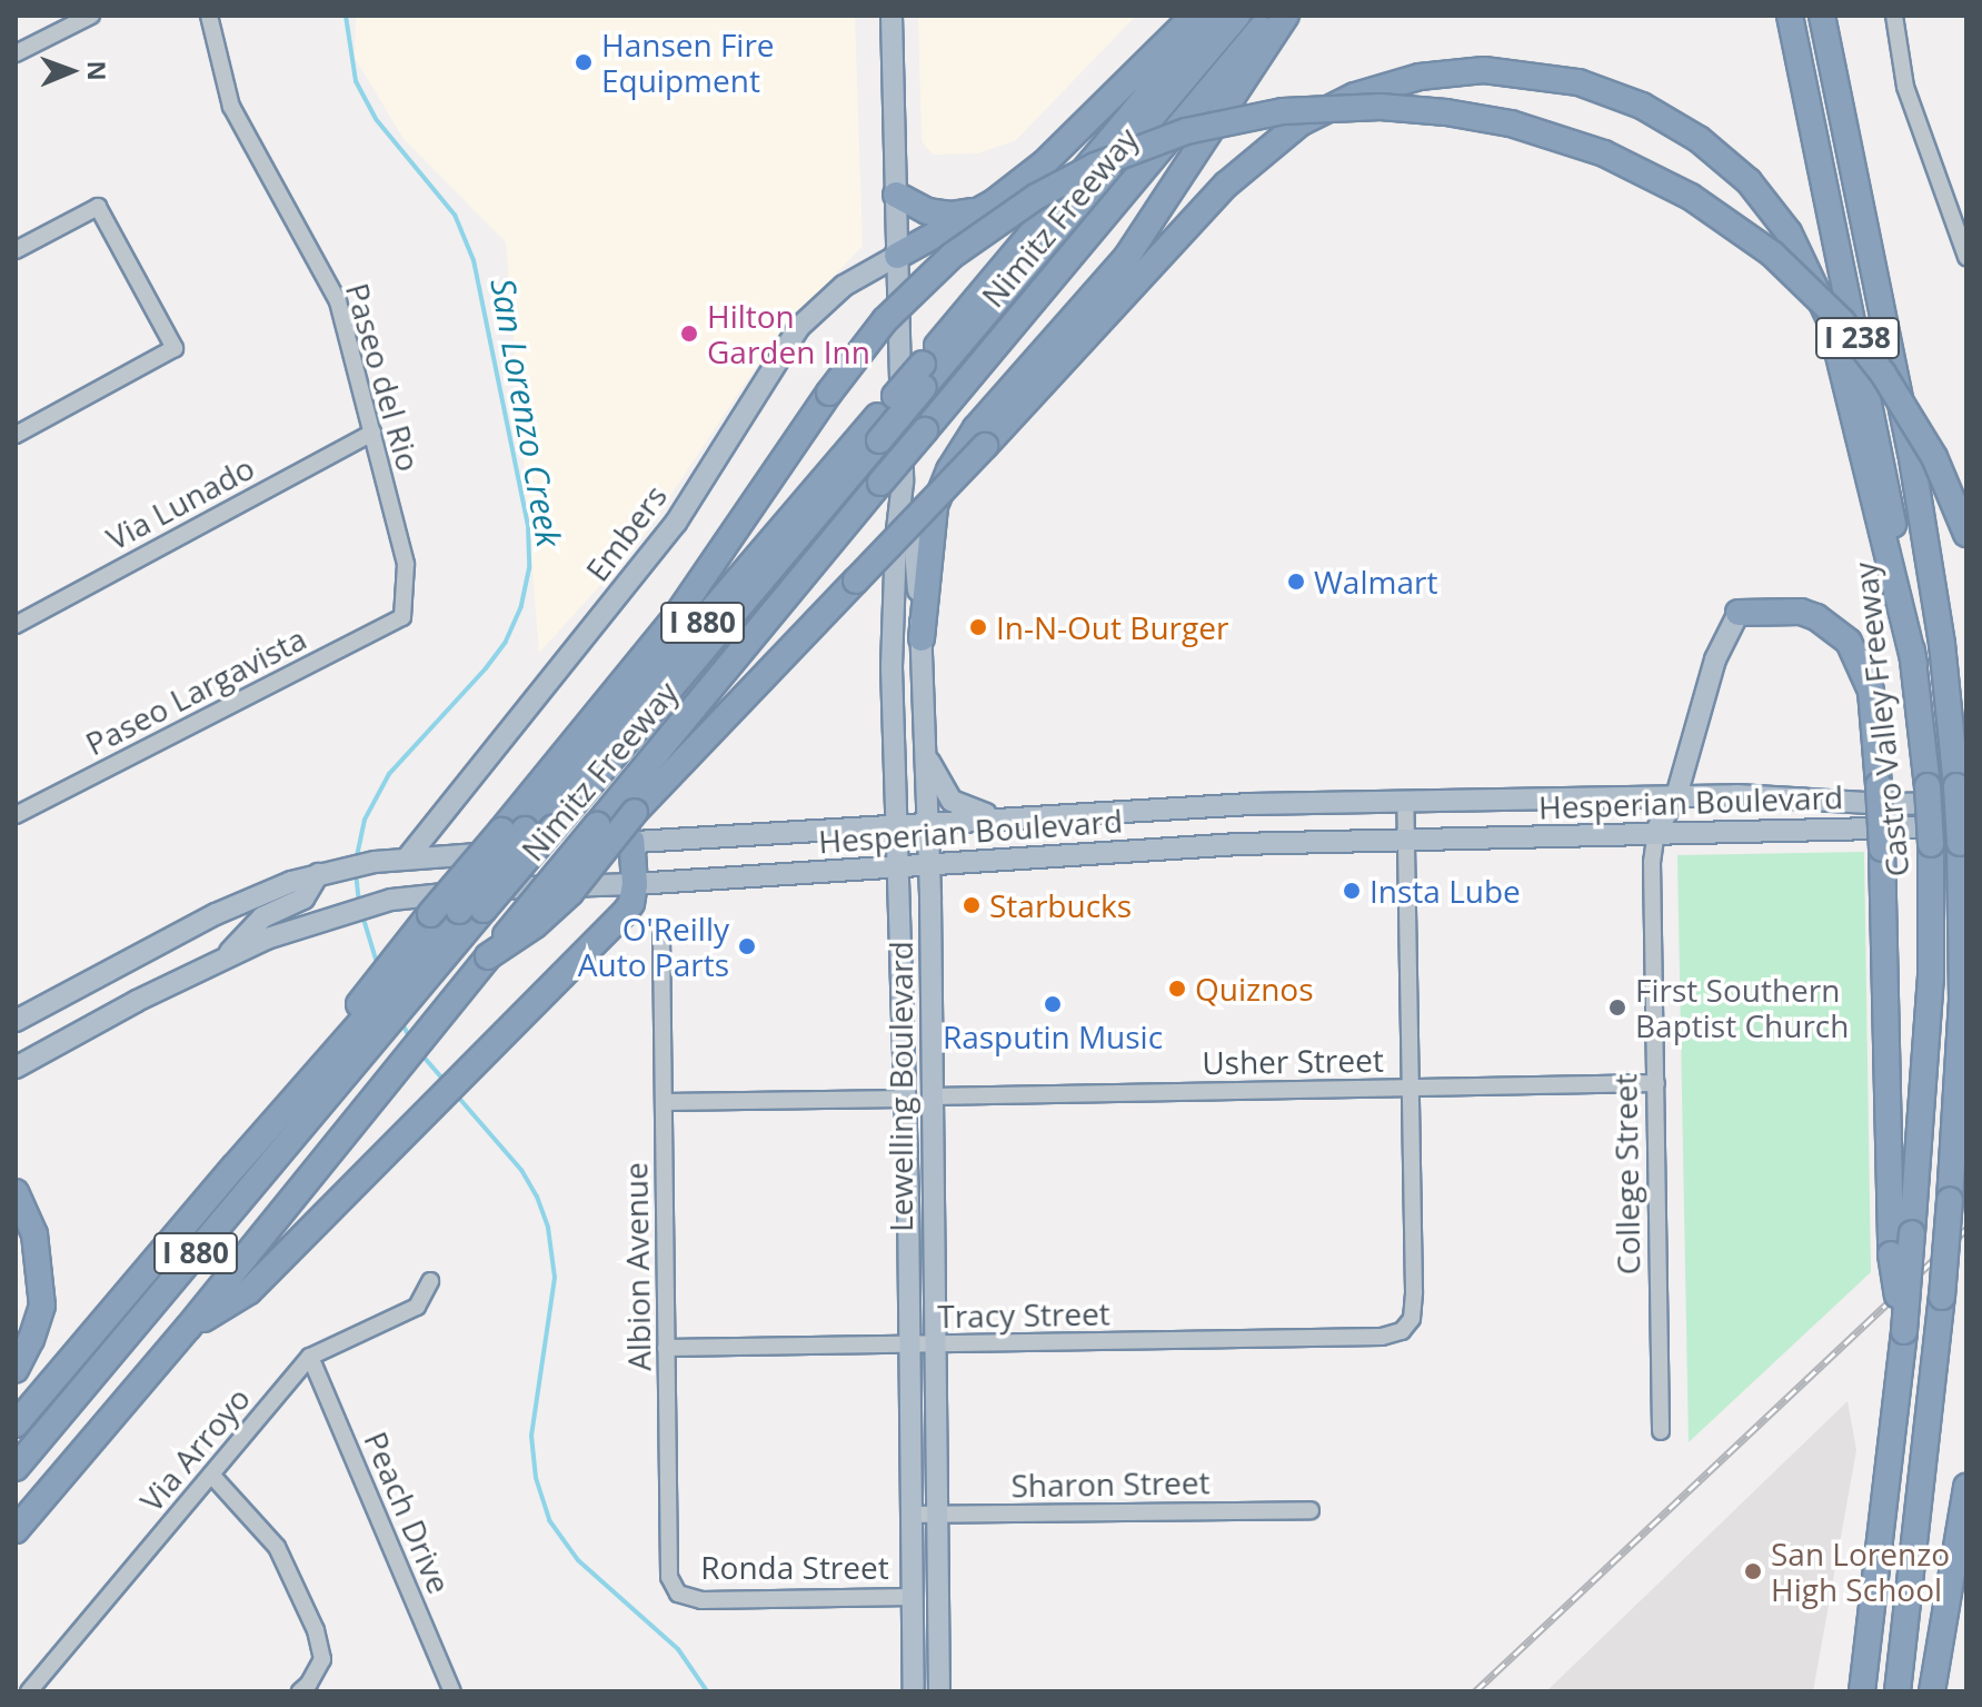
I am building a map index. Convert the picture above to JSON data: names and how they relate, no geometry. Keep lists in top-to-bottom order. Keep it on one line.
{"streets":{"highway":["Nimitz Freeway","I 238","I 880","Castro Valley Freeway"],"main road":["Embers","Hesperian Boulevard","Lewelling Boulevard","College Street"],"street":["Paseo del Rio","Via Lunado","Paseo Largavista","Usher Street","Albion Avenue","Tracy Street","Via Arroyo","Sharon Street","Peach Drive","Ronda Street"]},"crossings":[["Nimitz Freeway","I 880"],["Nimitz Freeway","Lewelling Boulevard"],["Paseo del Rio","Via Lunado"],["Paseo del Rio","Paseo Largavista"],["Embers","Hesperian Boulevard"],["Embers","Lewelling Boulevard"],["Castro Valley Freeway","Hesperian Boulevard"],["Hesperian Boulevard","Lewelling Boulevard"],["Hesperian Boulevard","College Street"],["Usher Street","Lewelling Boulevard"],["Usher Street","College Street"],["Usher Street","Tracy Street"],["Lewelling Boulevard","Tracy Street"],["Lewelling Boulevard","Sharon Street"],["Lewelling Boulevard","Ronda Street"],["Albion Avenue","Tracy Street"],["Albion Avenue","Ronda Street"],["Via Arroyo","Peach Drive"]],"water":["San Lorenzo Creek"],"places":["Hansen Fire Equipment","Hilton Garden Inn","Walmart","In-N-Out Burger","Insta Lube","Starbucks","O'Reilly Auto Parts","Quiznos","Rasputin Music","First Southern Baptist Church","San Lorenzo High School"],"north":"right"}
